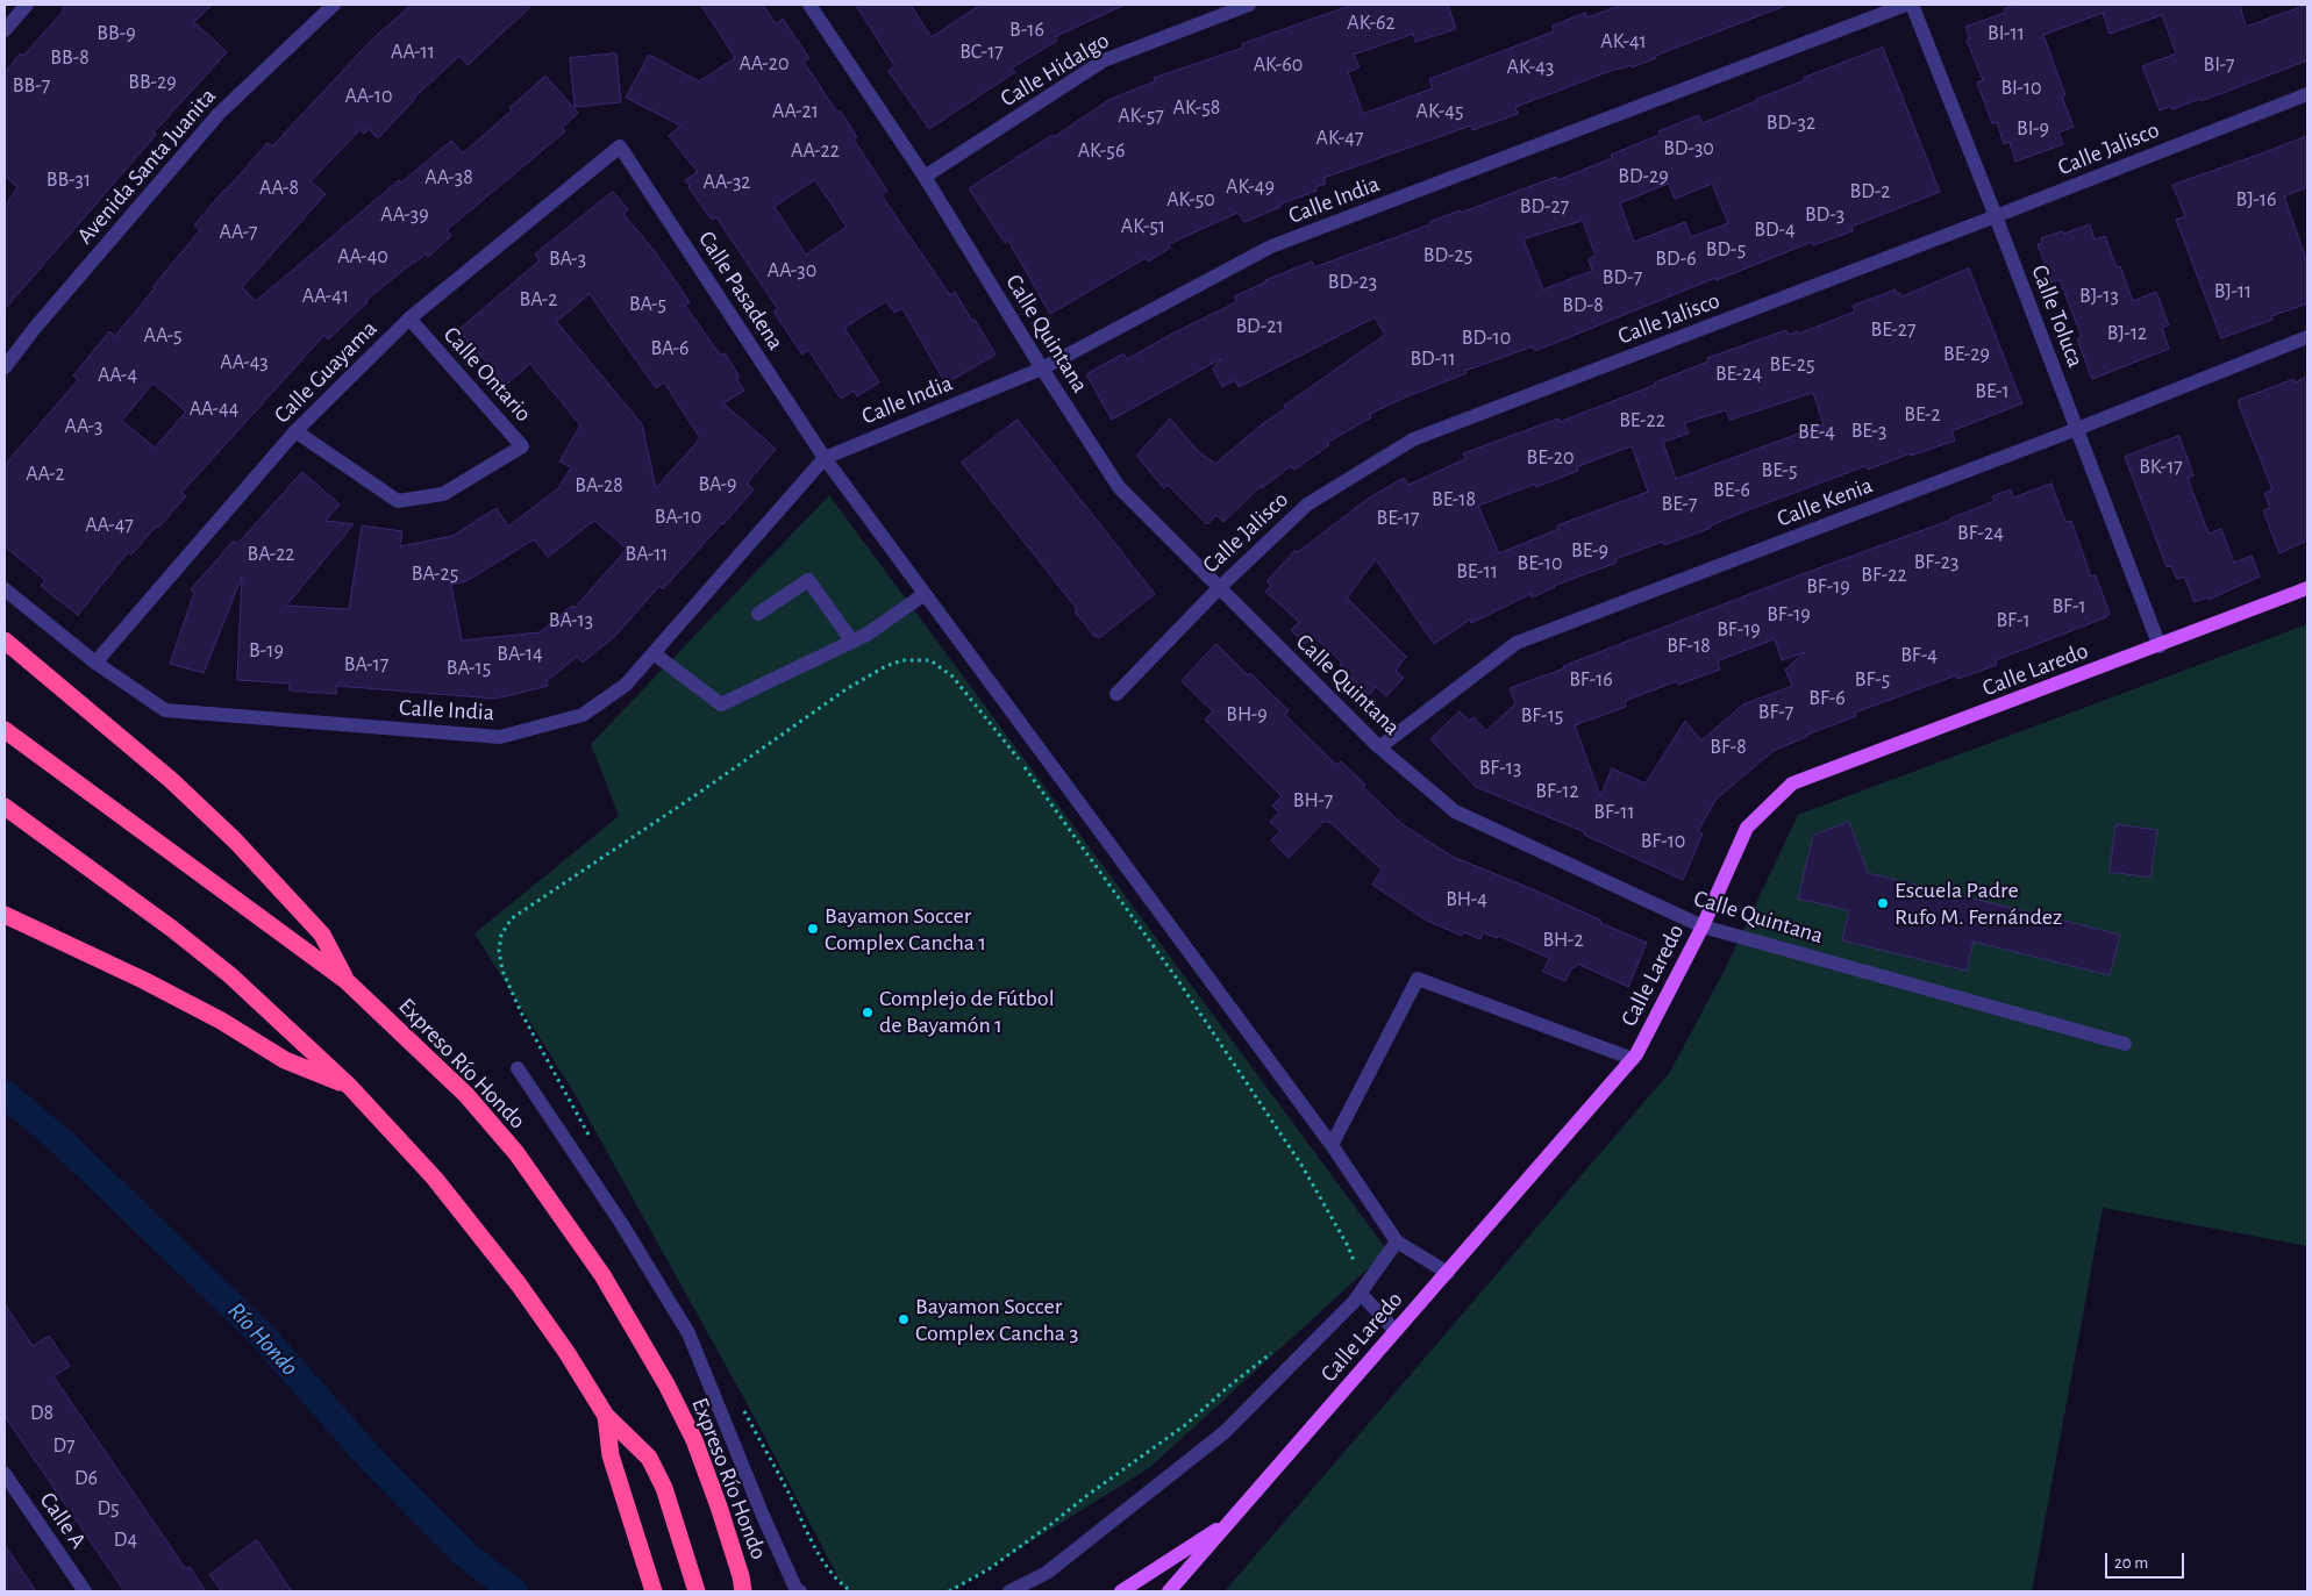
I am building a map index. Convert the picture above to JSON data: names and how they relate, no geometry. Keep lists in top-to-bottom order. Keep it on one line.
{"streets":{"highway":["Expreso Río Hondo"],"main road":["Calle Laredo"],"street":["Calle Hidalgo","Calle Jalisco","Avenida Santa Juanita","Calle India","Calle Pasadena","Calle Toluca","Calle Quintana","Calle Guayama","Calle Ontario","Calle Kenia","Calle A"]},"crossings":[["Calle Hidalgo","Calle Quintana"],["Calle Jalisco","Calle Toluca"],["Calle Jalisco","Calle Quintana"],["Calle India","Calle Pasadena"],["Calle India","Calle Quintana"],["Calle India","Calle Guayama"],["Calle Pasadena","Calle Guayama"],["Calle Toluca","Calle Kenia"],["Calle Toluca","Calle Laredo"],["Calle Quintana","Calle Kenia"],["Calle Quintana","Calle Laredo"],["Calle Guayama","Calle Ontario"]],"water":["Río Hondo"],"places":["Escuela Padre Rufo M. Fernández","Bayamon Soccer Complex Cancha 1","Complejo de Fútbol de Bayamón 1","Bayamon Soccer Complex Cancha 3"],"house_numbers":["AK-62","B-16","BB-9","BI-11","AK-41","AA-11","BC-17","BB-8","AA-20","AK-60","BI-7","AK-43","BB-29","BB-7","BI-10","AA-10","AK-58","AA-21","AK-45","AK-57","BD-32","BI-9","AK-47","BD-30","AA-22","AK-56","BD-29","AA-38","BB-31","AA-32","AK-49","AA-8","BD-2","AK-50","BJ-16","BD-27","AA-39","BD-3","AK-51","BD-4","AA-7","BD-5","BD-25","AA-40","BA-3","BD-6","AA-30","BD-7","BD-23","BJ-11","AA-41","BJ-13","BA-2","BA-5","BD-8","BD-21","BE-27","BJ-12","AA-5","BD-10","BA-6","BE-29","BD-11","AA-43","BE-25","BE-24","AA-4","BE-1","AA-44","BE-2","BE-22","AA-3","BE-3","BE-4","BE-20","BK-17","BE-5","AA-2","BA-9","BA-28","BE-6","BE-18","BE-7","BA-10","BE-17","AA-47","BF-24","BE-9","BA-22","BA-11","BF-23","BE-10","BE-11","BA-25","BF-22","BF-19","BF-1","BF-19","BA-13","BF-1","BF-19","BF-18","B-19","BA-14","BF-4","BA-17","BA-15","BF-16","BF-5","BF-6","BF-7","BH-9","BF-15","BF-8","BF-13","BF-12","BH-7","BF-11","BF-10","BH-4","BH-2","D8","D7","D6","D5","D4"],"scale_bar":"20 m"}
